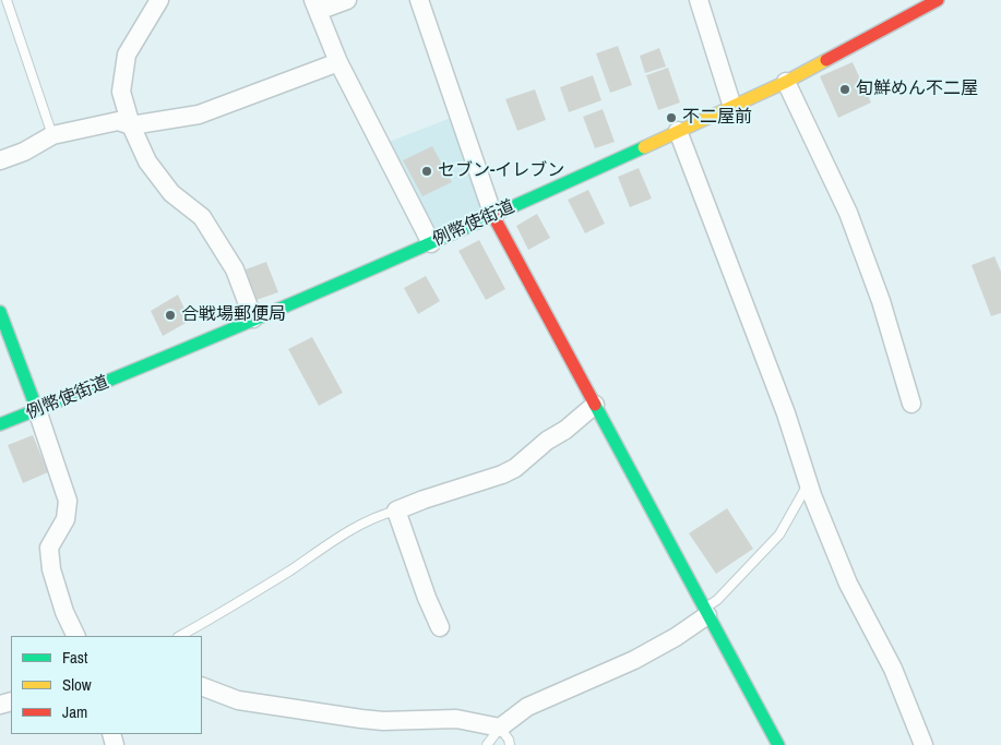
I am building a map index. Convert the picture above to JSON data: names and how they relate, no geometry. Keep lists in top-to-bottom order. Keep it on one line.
{"streets":{"main road":["例幣使街道"]},"places":["旬鮮めん不二屋","不二屋前","セブン-イレブン","合戦場郵便局"],"legend":["Fast","Slow","Jam"]}
